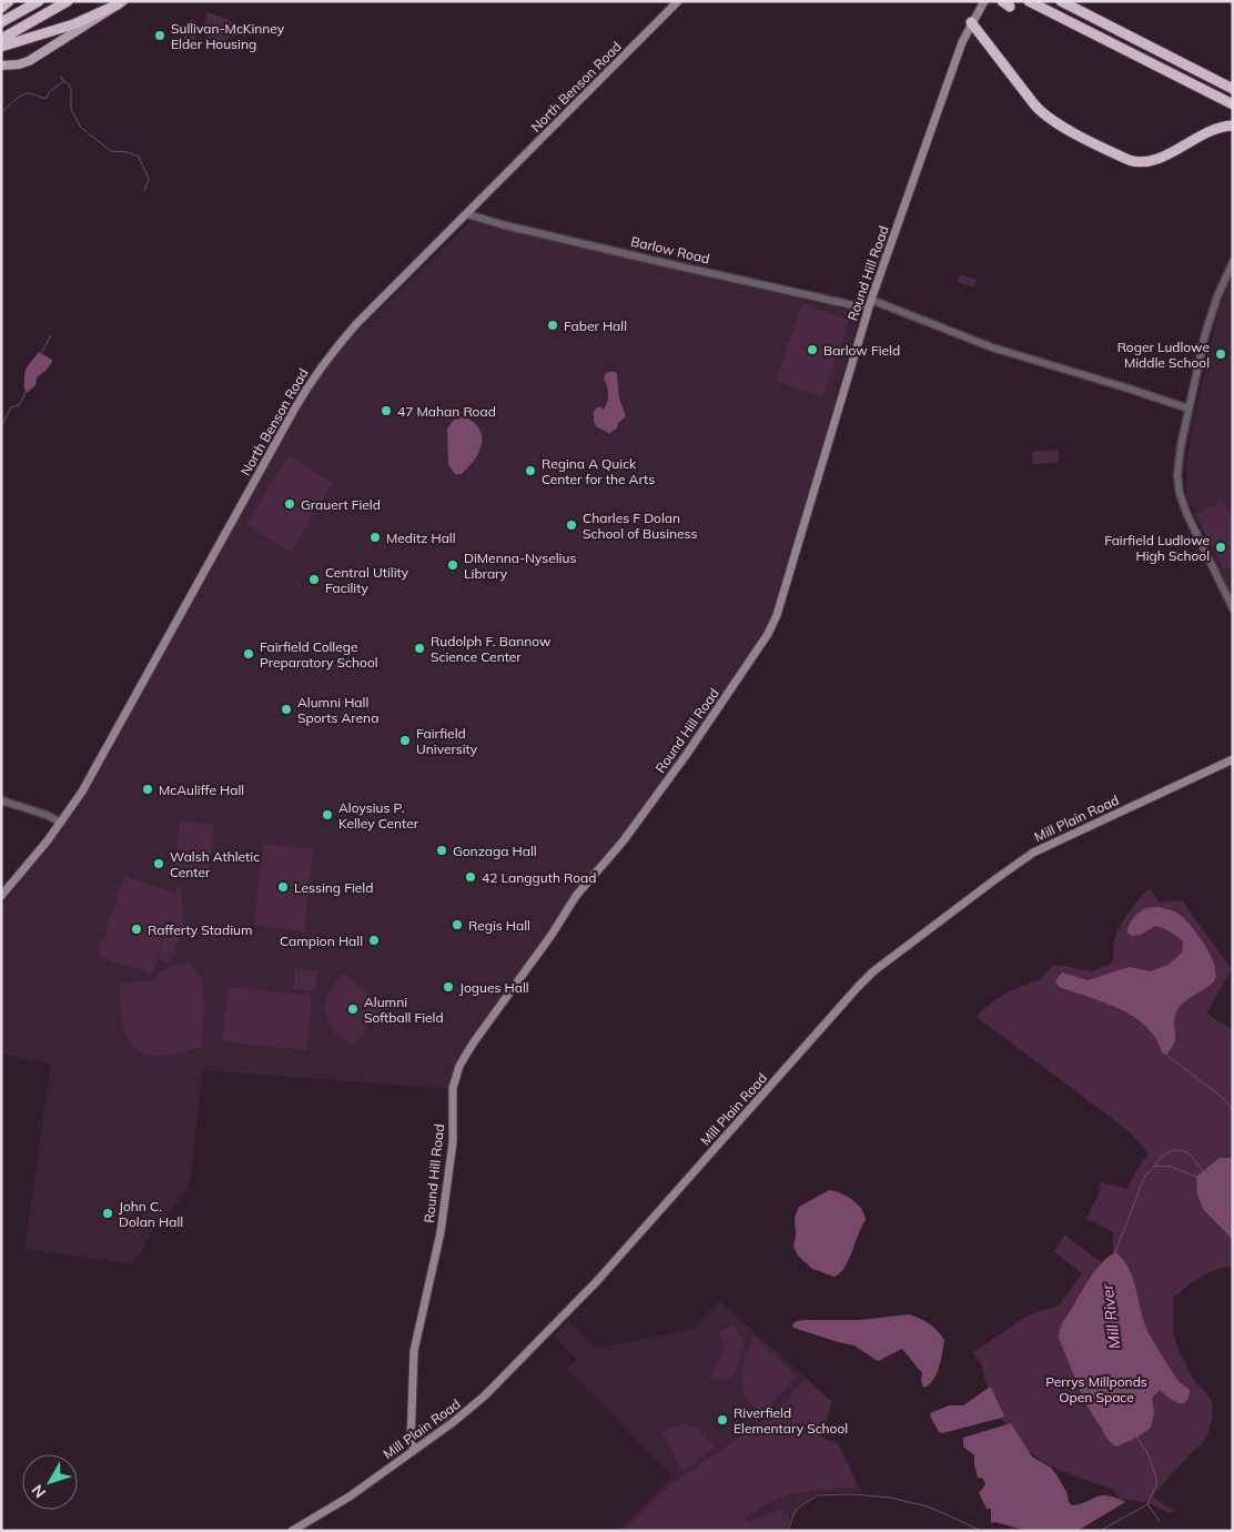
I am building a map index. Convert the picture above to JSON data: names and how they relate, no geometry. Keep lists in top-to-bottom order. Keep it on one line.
{"streets":{"main road":["North Benson Road","Round Hill Road","Mill Plain Road"],"street":["Barlow Road"]},"crossings":[["North Benson Road","Barlow Road"],["Barlow Road","Round Hill Road"],["Round Hill Road","Mill Plain Road"]],"water":["Mill River"],"parks":["Perrys Millponds Open Space"],"places":["Sullivan-McKinney Elder Housing","Faber Hall","Barlow Field","Roger Ludlowe Middle School","47 Mahan Road","Regina A Quick Center for the Arts","Grauert Field","Charles F Dolan School of Business","Meditz Hall","Fairfield Ludlowe High School","DiMenna-Nyselius Library","Central Utility Facility","Rudolph F. Bannow Science Center","Fairfield College Preparatory School","Alumni Hall Sports Arena","Fairfield University","McAuliffe Hall","Aloysius P. Kelley Center","Gonzaga Hall","Walsh Athletic Center","42 Langguth Road","Lessing Field","Regis Hall","Rafferty Stadium","Campion Hall","Jogues Hall","Alumni Softball Field","John C. Dolan Hall","Riverfield Elementary School"],"north":"bottom left"}
